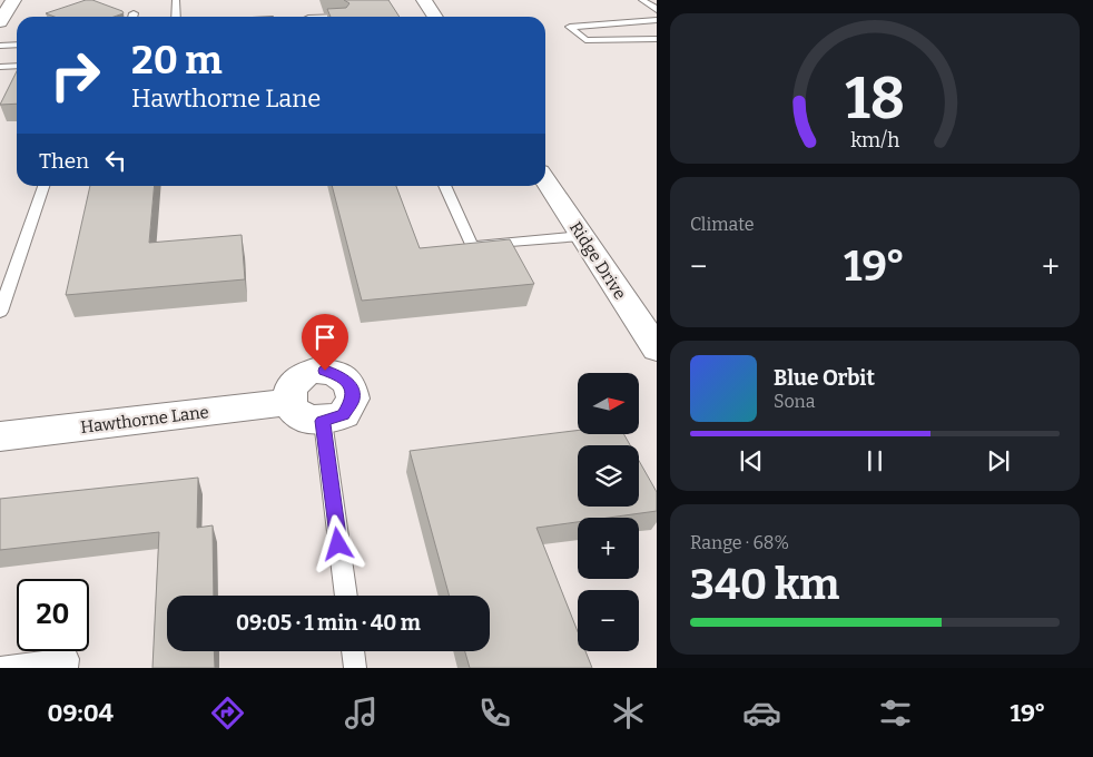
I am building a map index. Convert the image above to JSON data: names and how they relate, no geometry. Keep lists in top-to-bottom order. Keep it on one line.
{"streets":{"street":["Ridge Drive","Hawthorne Lane"]},"north":"right","page":{"turn":["20 m","Hawthorne Lane"],"then":"Then","tile":["Climate",["Range · 68%","340 km"]],"heat":["−","19°","+"],"song":["Blue Orbit","Sona"],"map_buttons":["+","−"],"limit":"20","trip":"09:05 · 1 min · 40 m","tabs":["09:04","19°"],"gauge":["18","km/h"]}}
